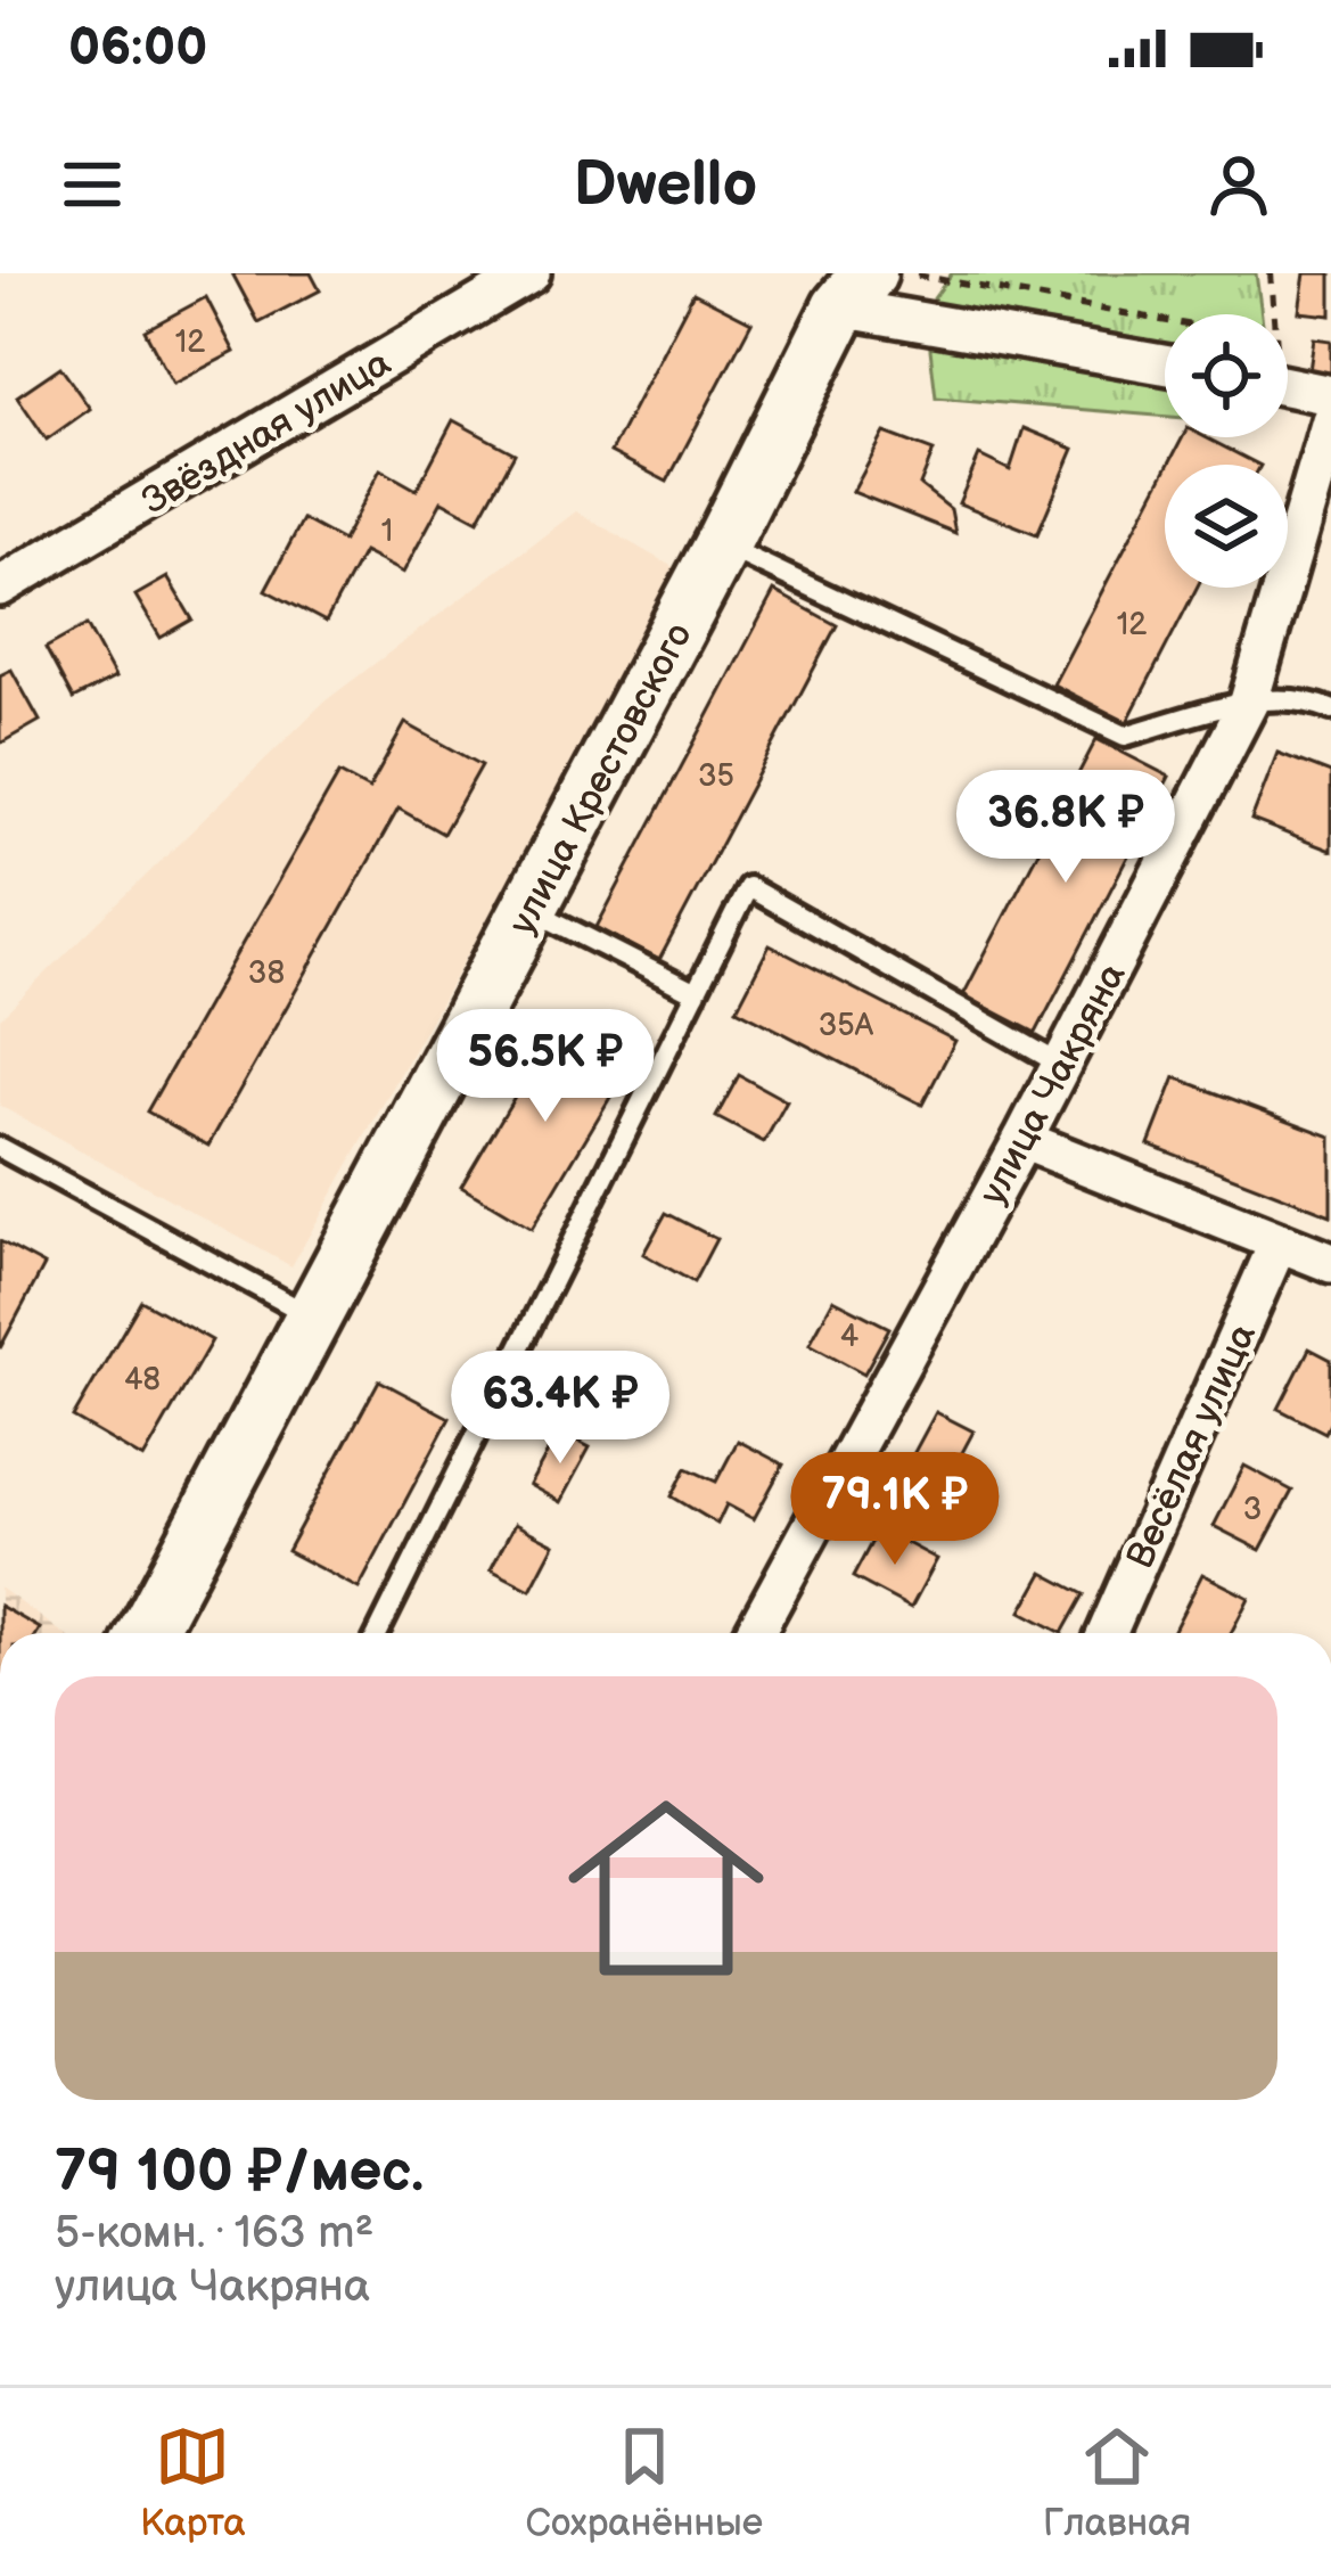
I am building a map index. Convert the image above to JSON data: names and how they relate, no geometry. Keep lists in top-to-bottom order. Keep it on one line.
{"streets":{"main road":["улица Крестовского"],"street":["Звёздная улица","улица Чакряна","Весёлая улица"]},"house_numbers":["12","1","12","35","38","35А","4","48","3"],"page":{"status":"06:00","header":"Dwello","price":["36.8K ₽","56.5K ₽","63.4K ₽","79.1K ₽"],"list":[{"name":"79 100 ₽/мес.","note":"5-комн. · 163 m² · улица Чакряна"}],"tabs":["Карта","Сохранённые","Главная"]}}
